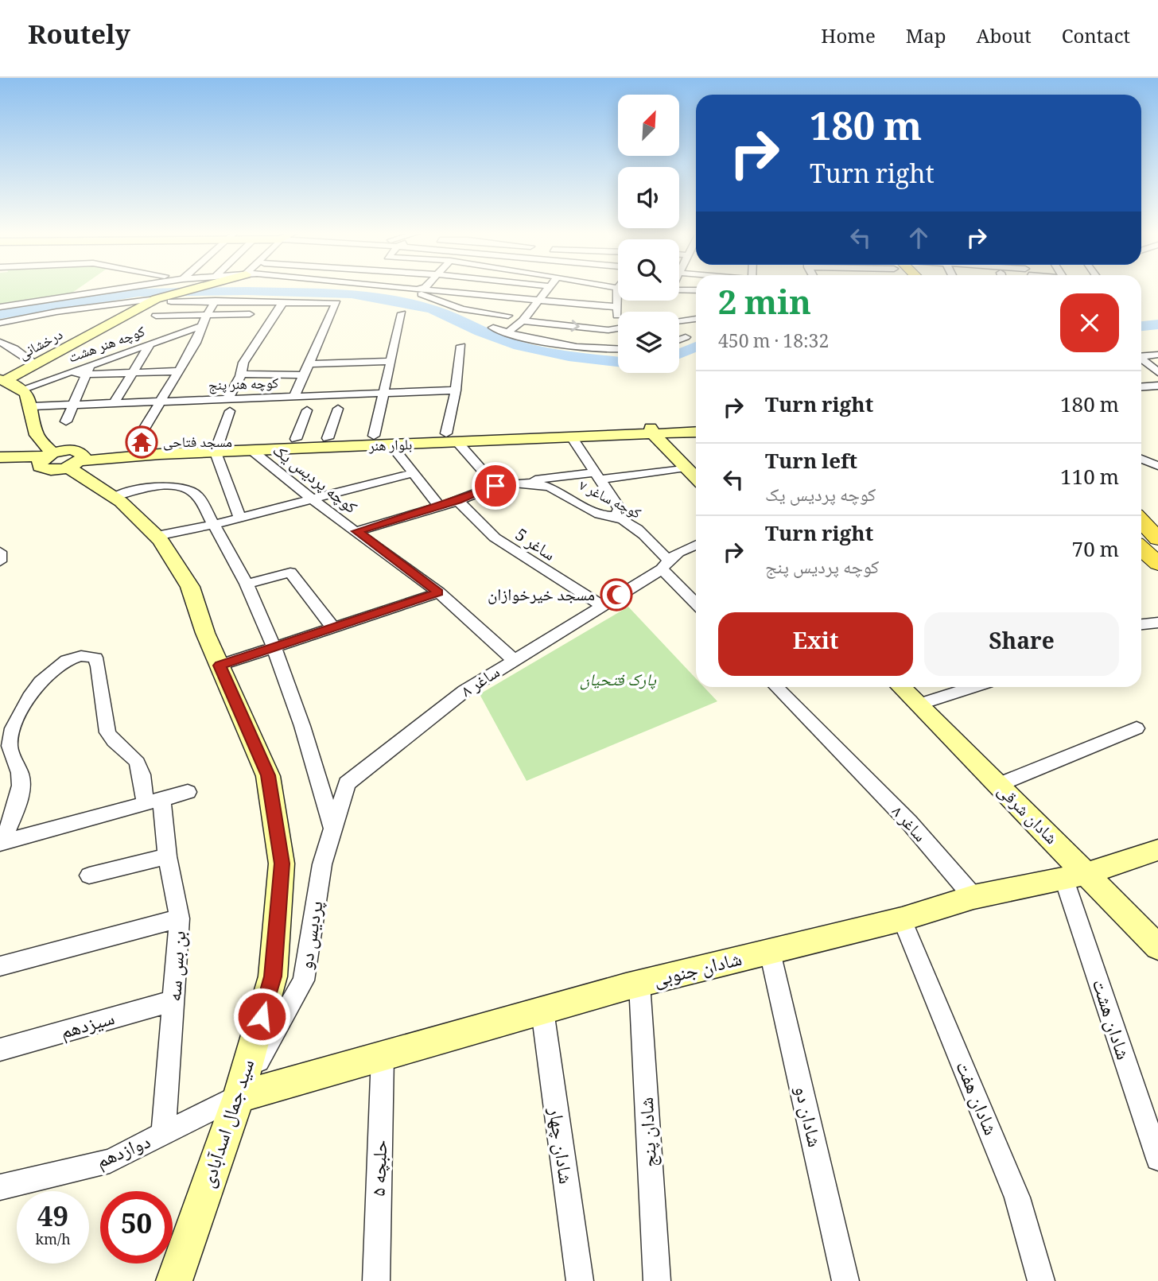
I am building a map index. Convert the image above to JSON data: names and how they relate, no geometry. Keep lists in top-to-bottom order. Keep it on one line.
{"streets":{"main road":["درخشانی","بلوار هنر","شادان شرقی","سید جمال اسدآبادی"],"street":["کوچه هنر هشت","کوچه هنر پنج","کوچه پردیس یک","کوچه ساغر ۷","ساغر 5","ساغر ٨","پردیس دو","بن بس سه","شادان جنوبی","شادان هشت","سیزدهم","شادان هفت","شادان دو","شادان پنج","شادان چهار","دوازدهم","حلبچه ۵"]},"crossings":[["بلوار هنر","کوچه پردیس یک"],["بلوار هنر","سید جمال اسدآبادی"],["کوچه پردیس یک","کوچه ساغر ۷"],["کوچه پردیس یک","ساغر ٨"],["کوچه ساغر ۷","ساغر 5"],["کوچه ساغر ۷","ساغر ٨"],["ساغر 5","ساغر ٨"],["ساغر ٨","پردیس دو"],["ساغر ٨","شادان جنوبی"],["شادان شرقی","شادان جنوبی"],["شادان شرقی","شادان هشت"],["پردیس دو","شادان جنوبی"],["پردیس دو","سید جمال اسدآبادی"],["پردیس دو","دوازدهم"],["بن بس سه","سیزدهم"],["بن بس سه","دوازدهم"],["شادان جنوبی","شادان هشت"],["شادان جنوبی","شادان هفت"],["شادان جنوبی","شادان دو"],["شادان جنوبی","سید جمال اسدآبادی"],["شادان جنوبی","شادان پنج"],["شادان جنوبی","شادان چهار"],["شادان جنوبی","دوازدهم"],["شادان جنوبی","حلبچه ۵"],["سید جمال اسدآبادی","دوازدهم"]],"parks":["پارک فتحیان"],"places":{"temple":["مسجد فتاحی"],"mosque":["مسجد خیرخوازان"]},"north":"top right","page":{"header":"Routely","nav":["Home","Map","About","Contact"],"turn":["180 m","Turn right"],"heading":["2 min","450 m · 18:32"],"list":[{"name":"Turn right","value":"180 m"},{"name":"Turn left","note":"کوچه پردیس یک","value":"110 m"},{"name":"Turn right","note":"کوچه پردیس پنج","value":"70 m"}],"buttons":["Exit","Share"],"speed":"49 km/h","limit":"50"}}
